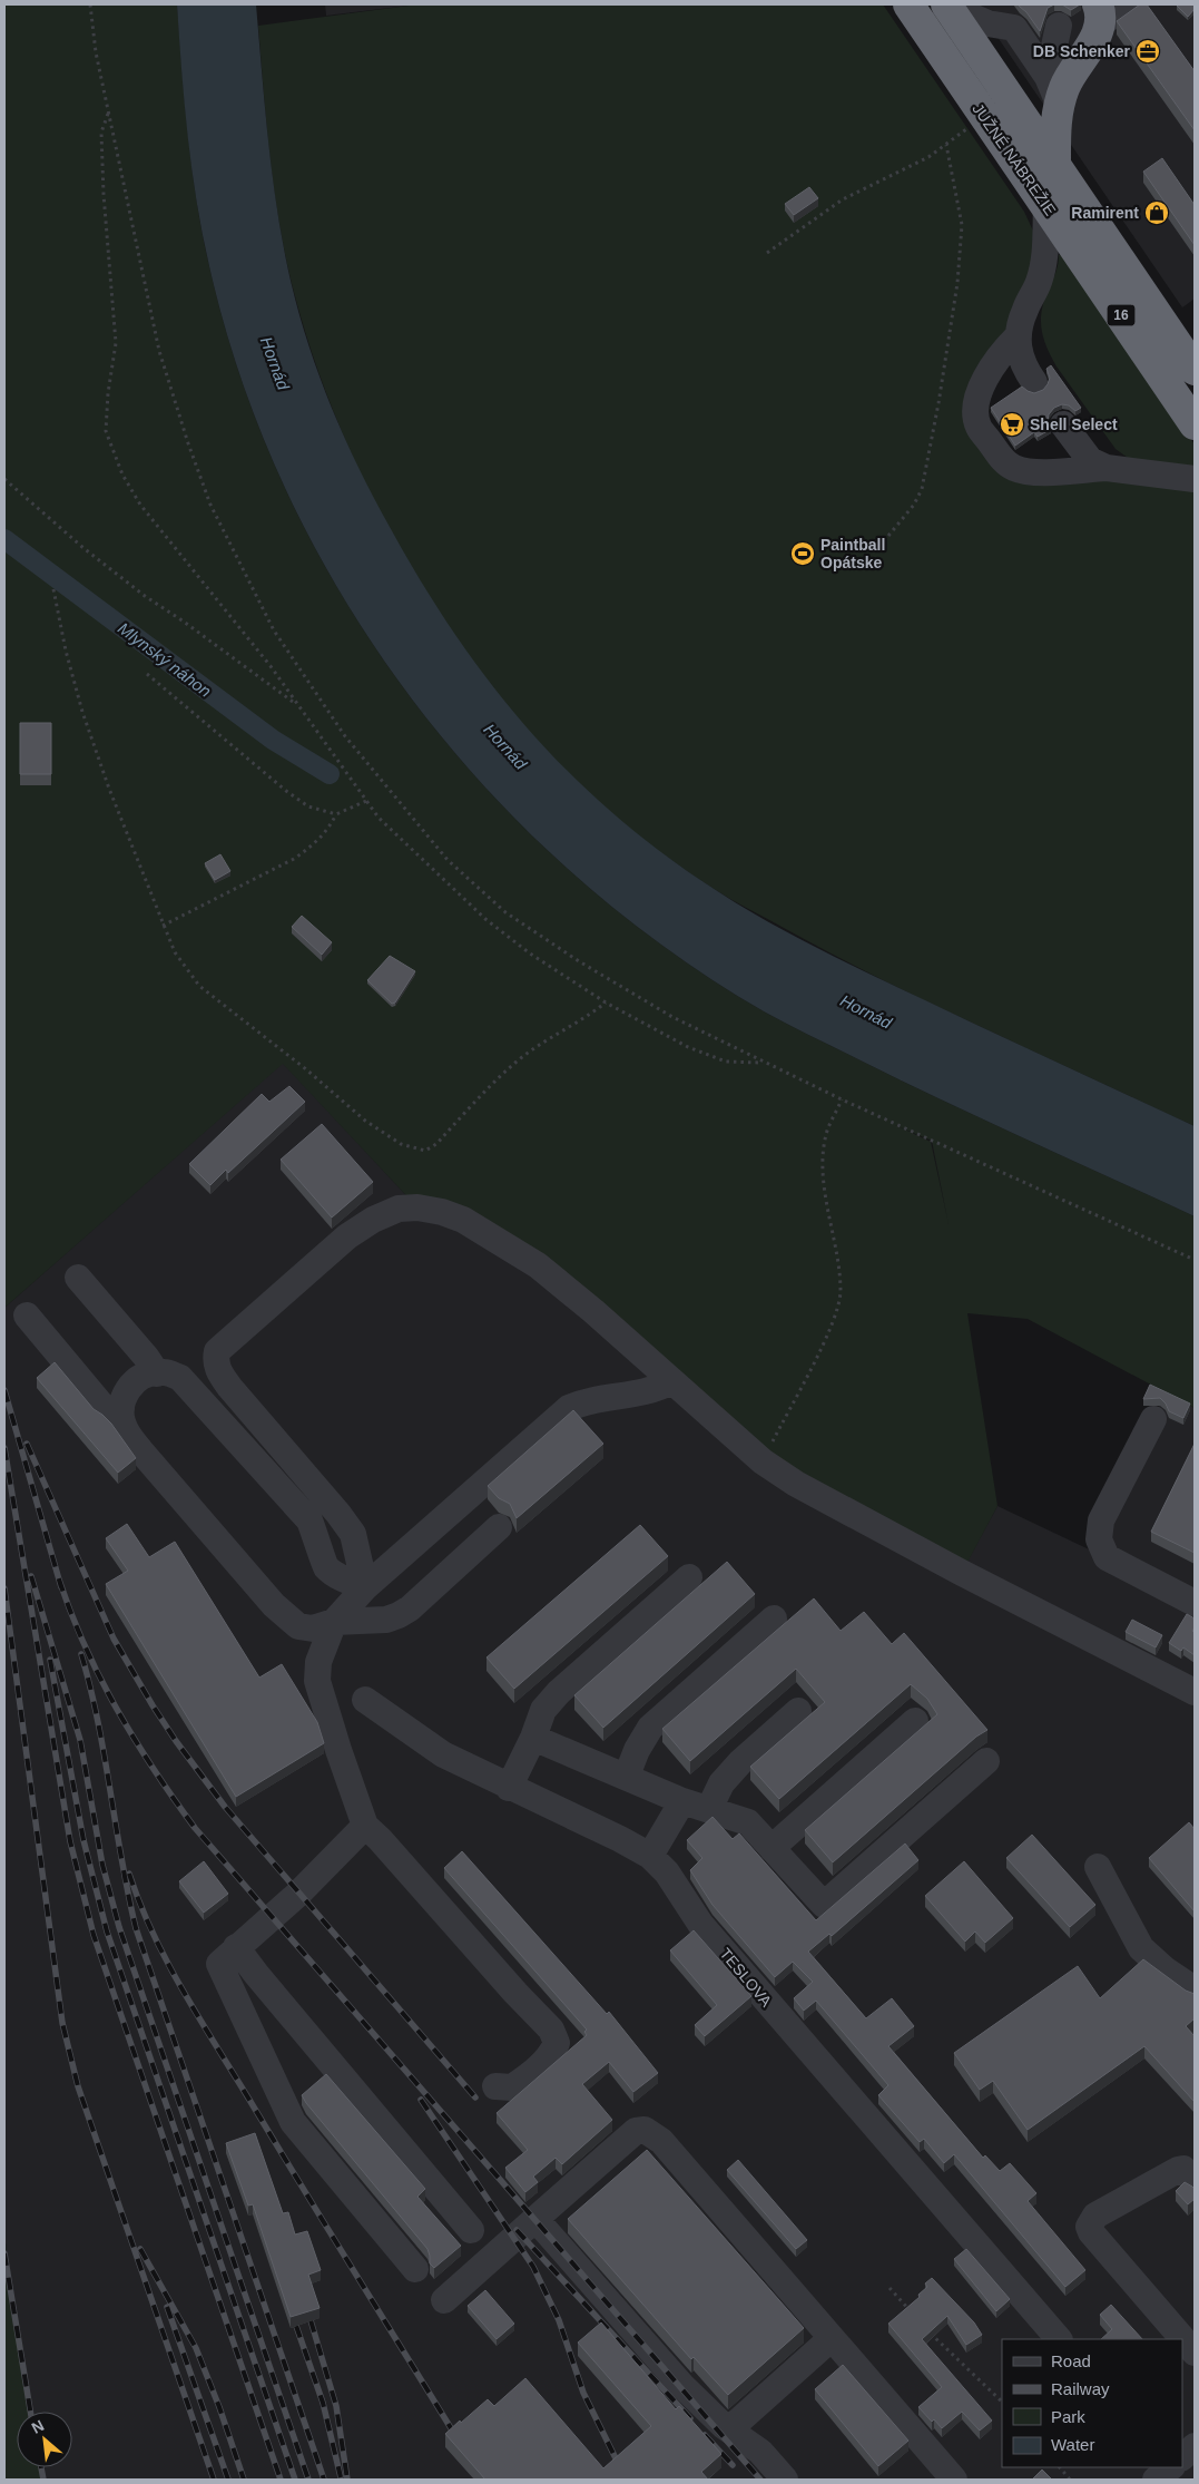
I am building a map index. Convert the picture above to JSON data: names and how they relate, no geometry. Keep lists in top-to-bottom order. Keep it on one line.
{"streets":{"highway":["JUŽNÉ NÁBREŽIE","16"],"lane":["TESLOVA"]},"water":["Hornád","Mlynský náhon"],"places":{"office":["DB Schenker"],"shop":["Ramirent"],"supermarket":["Shell Select"],"sports":["Paintball Opátske"]},"legend":["Road","Railway","Park","Water"],"north":"top left"}
